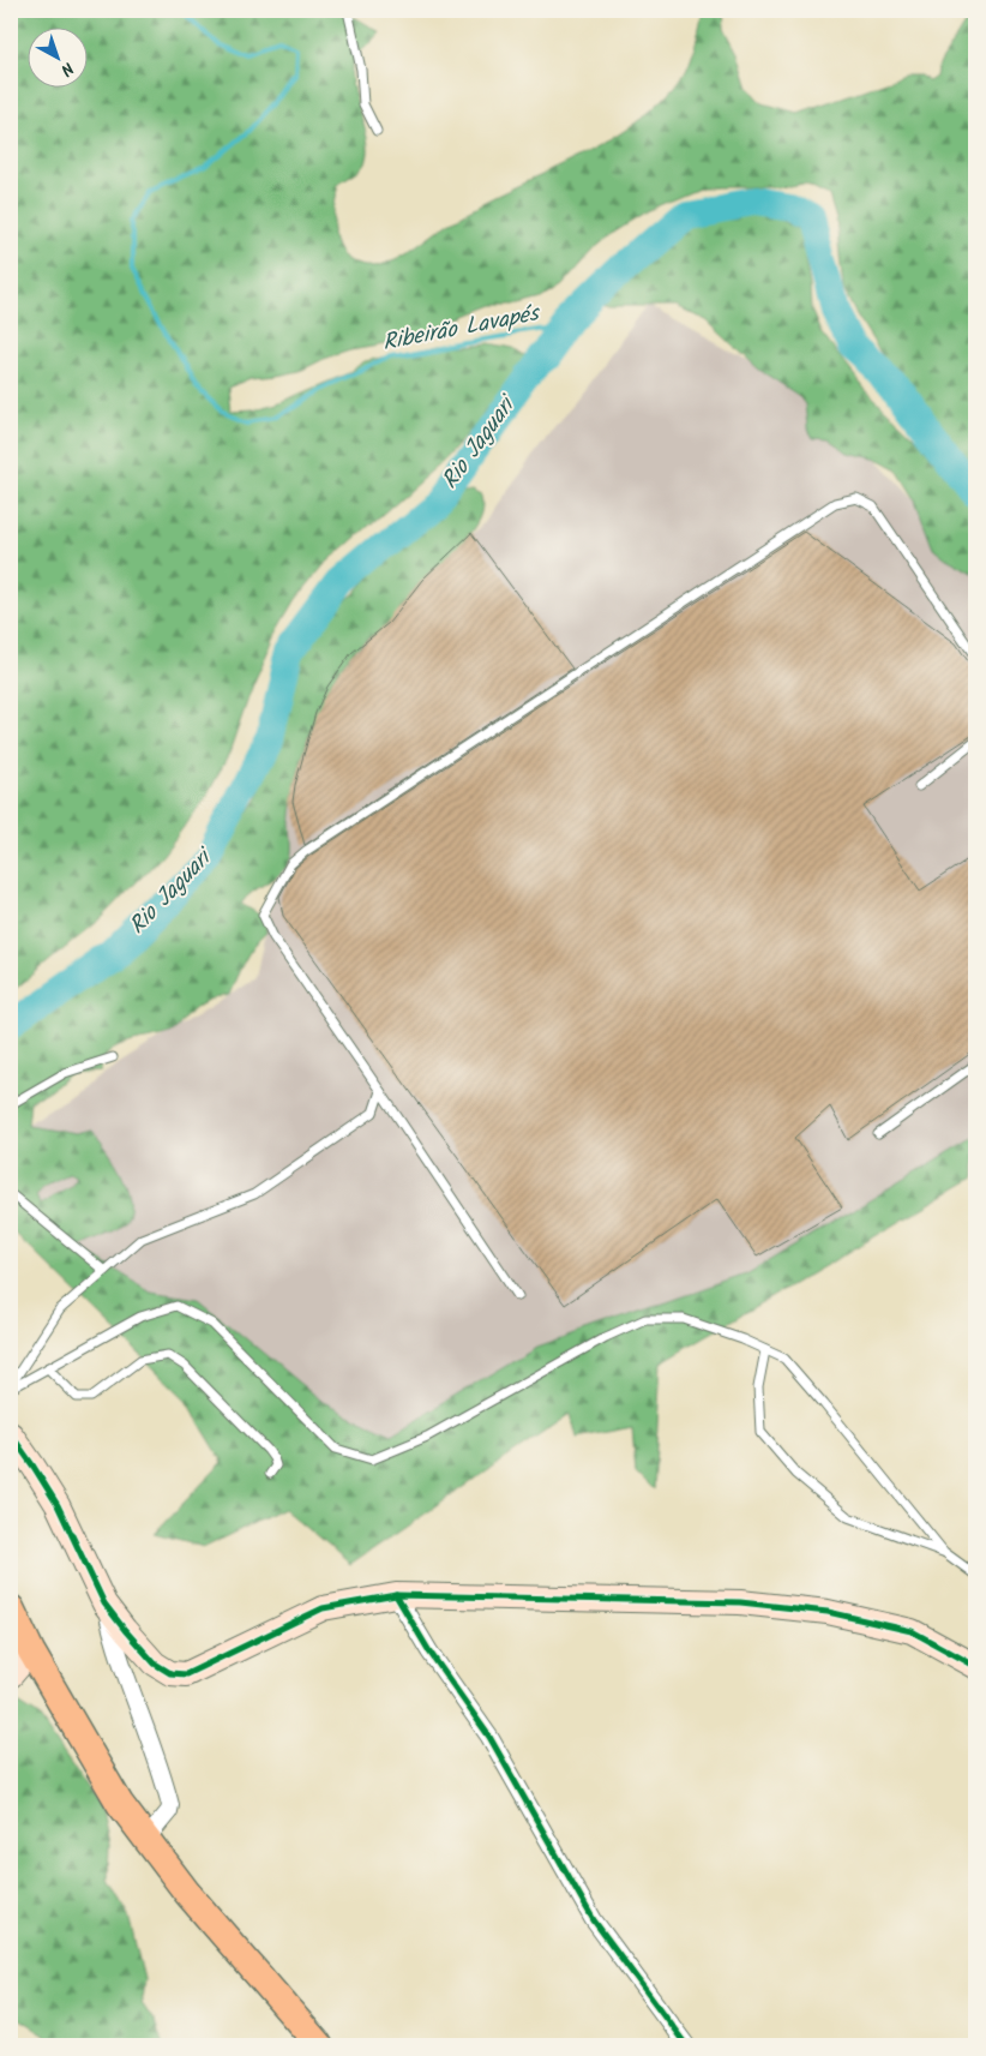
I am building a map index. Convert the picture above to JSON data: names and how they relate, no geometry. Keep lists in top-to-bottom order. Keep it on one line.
{"water":["Ribeirão Lavapés","Rio Jaguari"],"north":"bottom right"}
